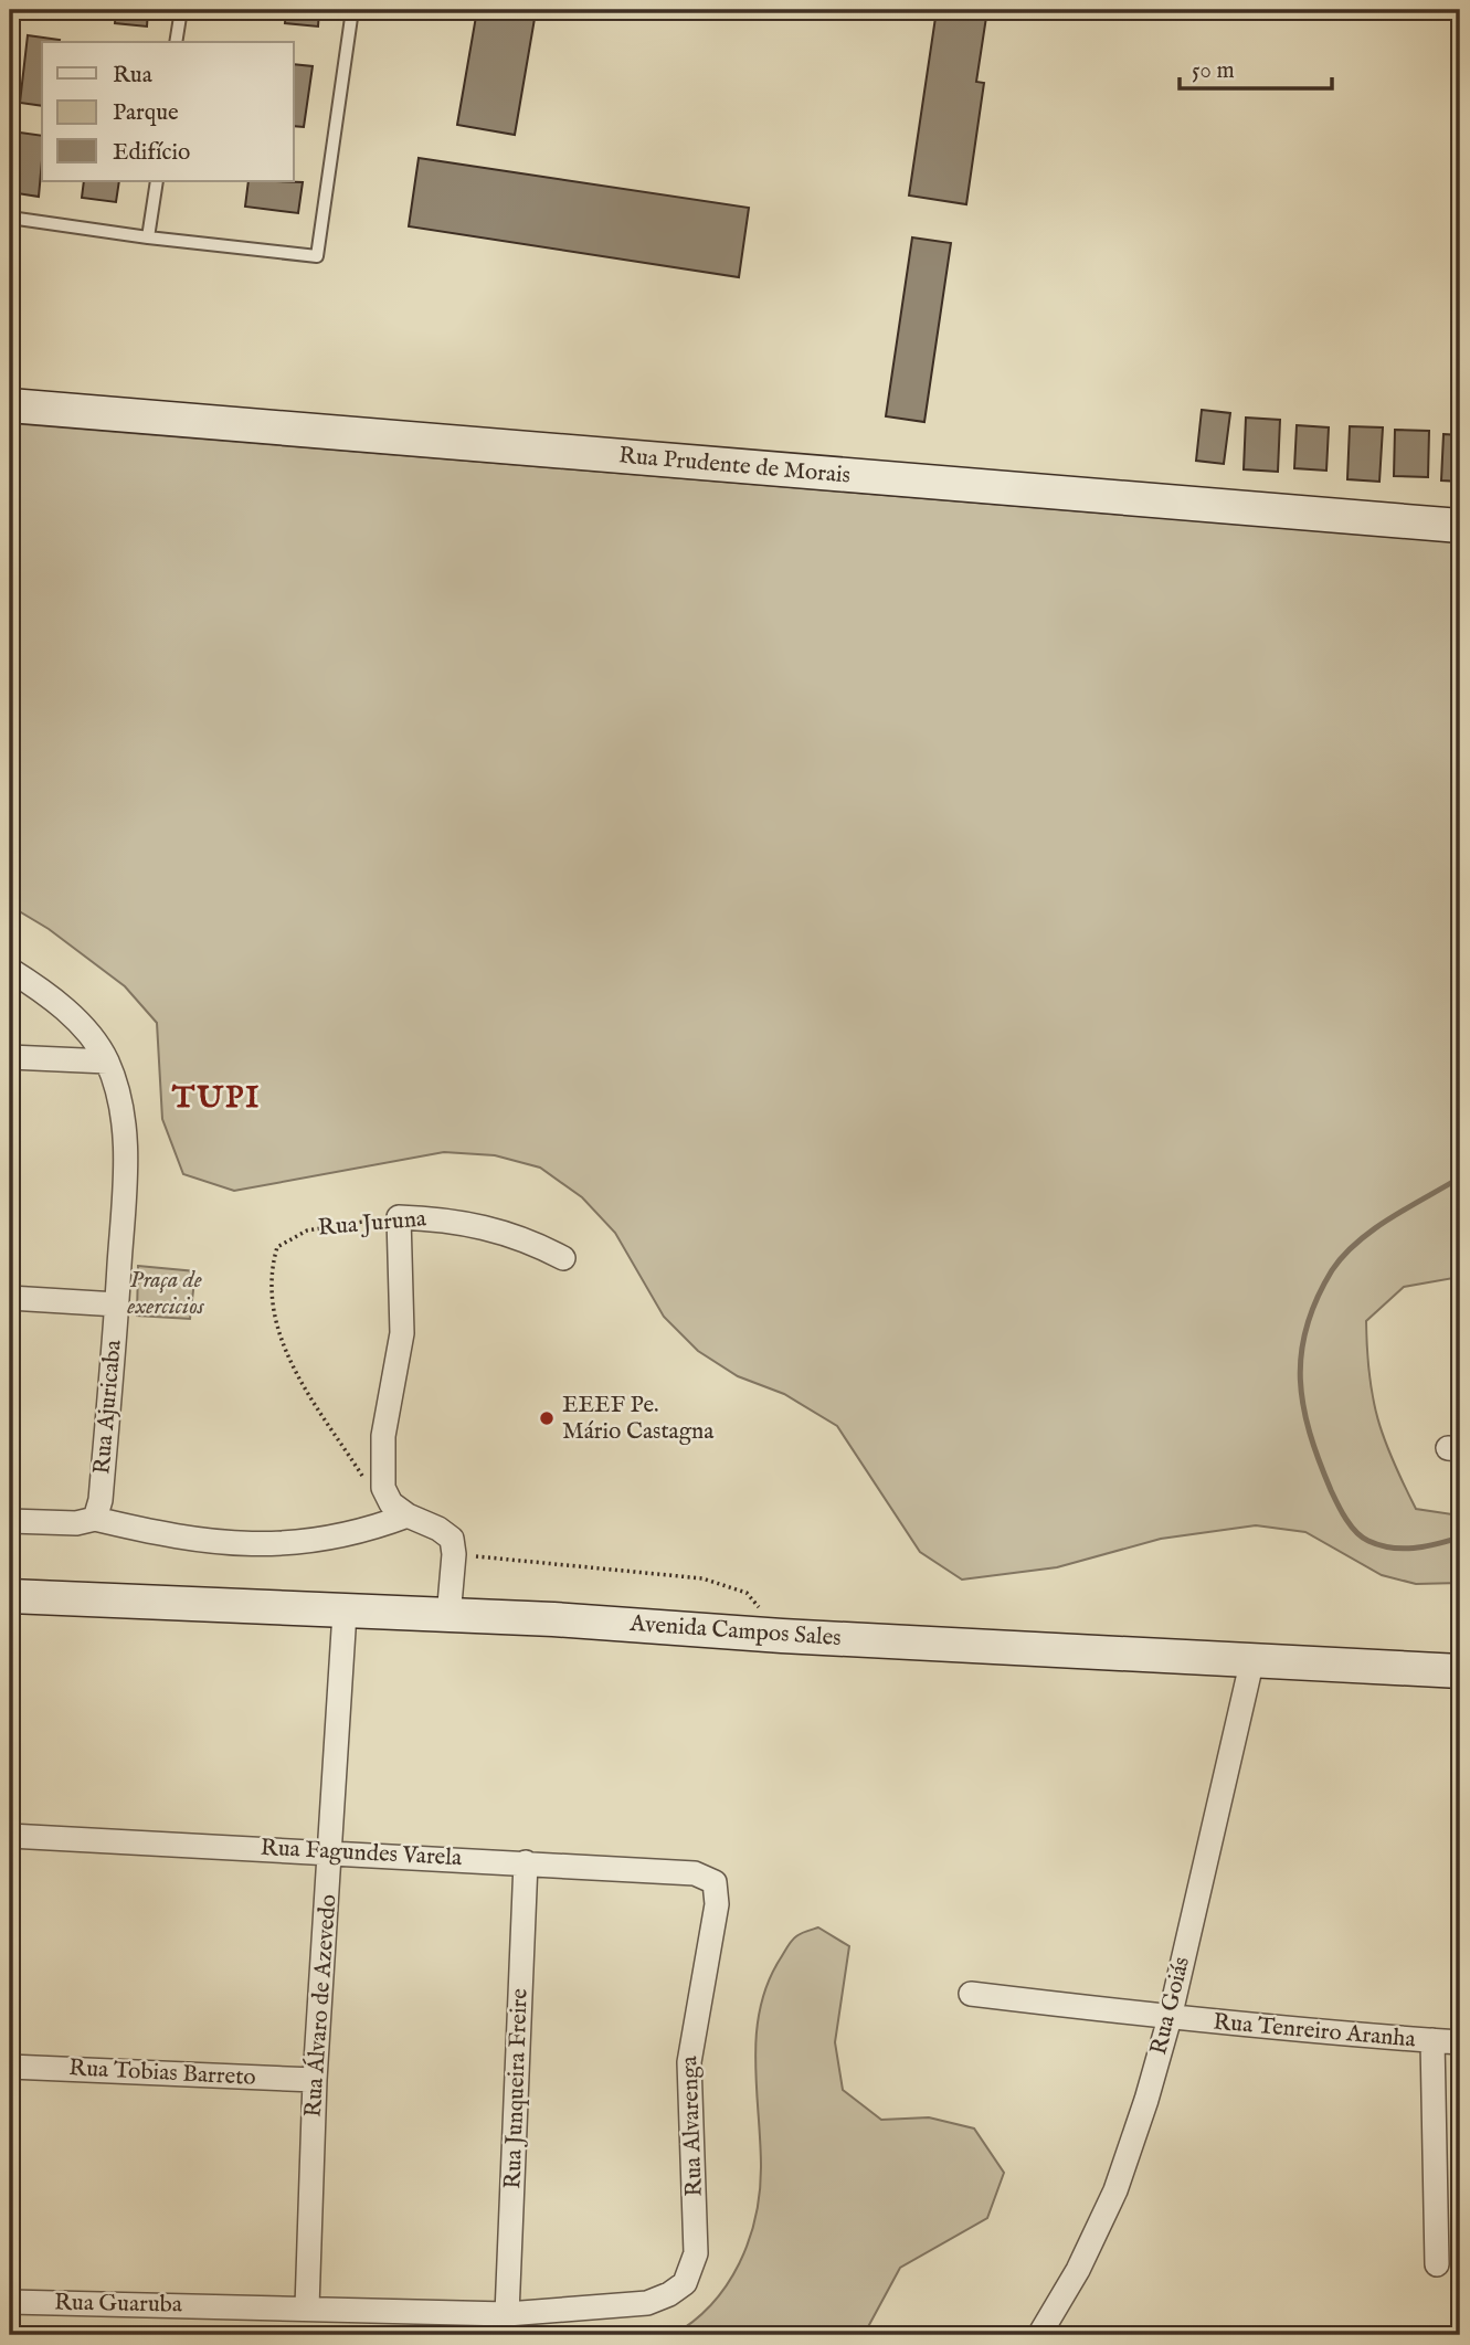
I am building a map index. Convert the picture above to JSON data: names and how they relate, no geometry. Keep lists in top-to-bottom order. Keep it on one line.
{"streets":{"street":["Rua Prudente de Morais","Rua Juruna","Rua Ajuricaba","Avenida Campos Sales","Rua Fagundes Varela","Rua Álvaro de Azevedo","Rua Goiás","Rua Tenreiro Aranha","Rua Tobias Barreto","Rua Junqueira Freire","Rua Alvarenga","Rua Guaruba"]},"crossings":[["Avenida Campos Sales","Rua Álvaro de Azevedo"],["Avenida Campos Sales","Rua Goiás"],["Rua Fagundes Varela","Rua Álvaro de Azevedo"],["Rua Fagundes Varela","Rua Junqueira Freire"],["Rua Fagundes Varela","Rua Alvarenga"],["Rua Álvaro de Azevedo","Rua Tobias Barreto"],["Rua Álvaro de Azevedo","Rua Guaruba"],["Rua Goiás","Rua Tenreiro Aranha"],["Rua Junqueira Freire","Rua Guaruba"],["Rua Alvarenga","Rua Guaruba"]],"districts":["TUPI"],"parks":["Praça de exercicios"],"places":["EEEF Pe. Mário Castagna"],"legend":["Rua","Parque","Edifício"],"scale_bar":"50 m"}
